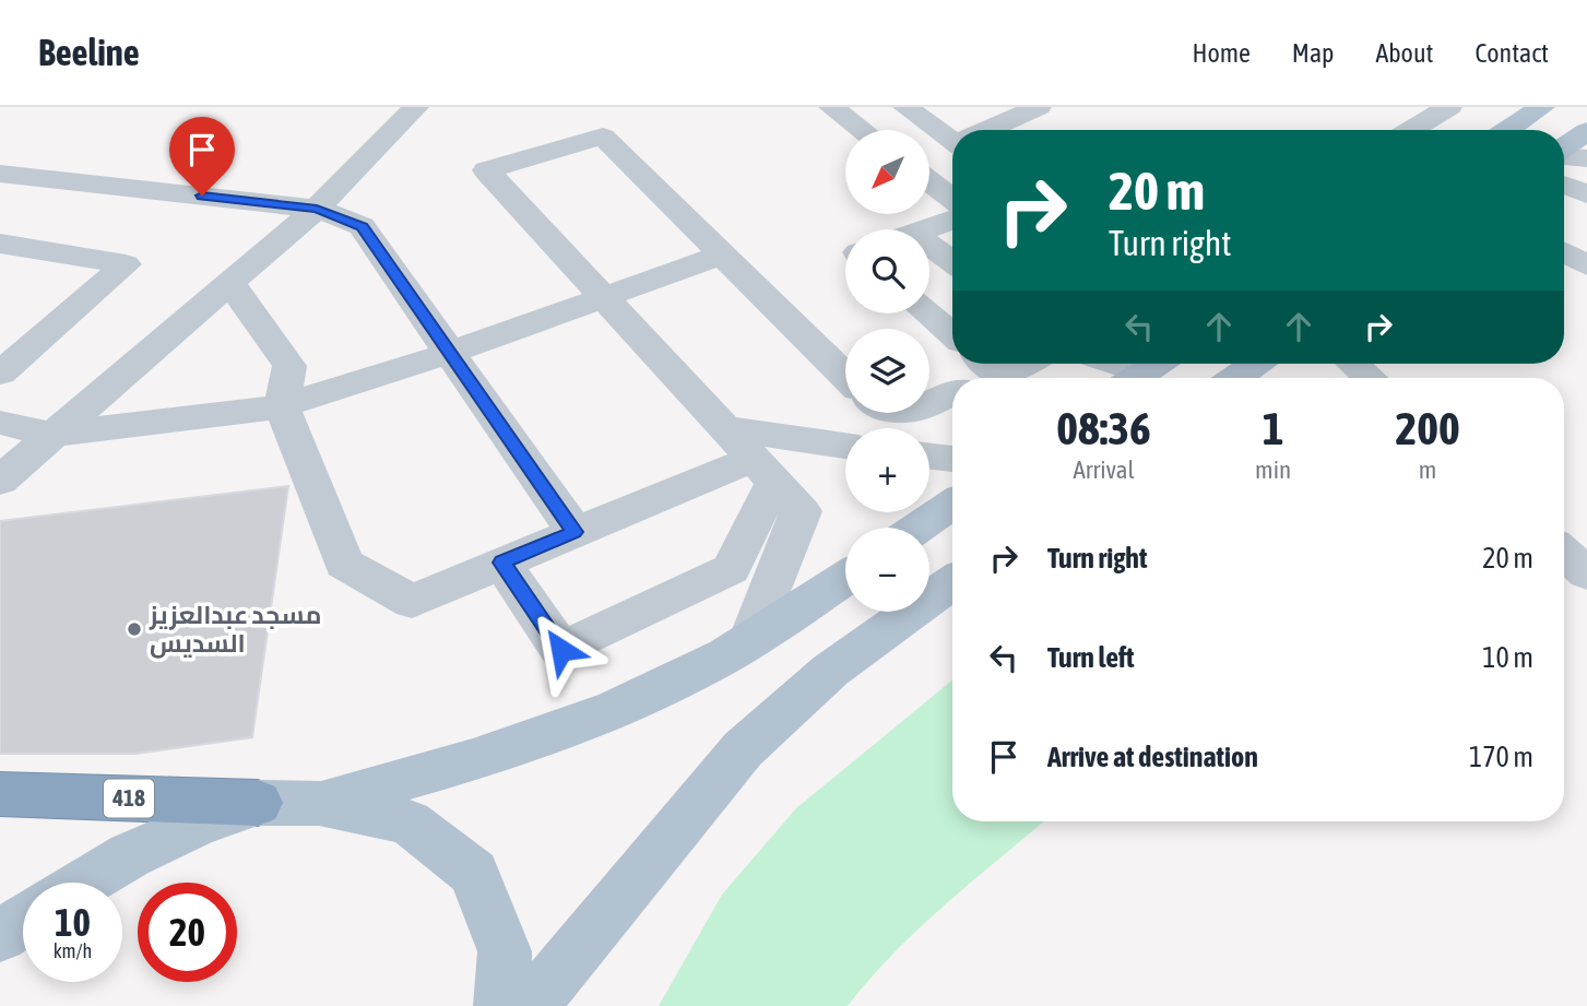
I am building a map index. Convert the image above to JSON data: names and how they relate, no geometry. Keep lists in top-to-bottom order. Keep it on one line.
{"streets":{"highway":["418"]},"places":["مسجد عبدالعزيز السديس"],"north":"bottom left","page":{"header":"Beeline","nav":["Home","Map","About","Contact"],"map_buttons":["+","−"],"turn":["20 m","Turn right"],"eta":["08:36","Arrival","1","min","200","m"],"list":[{"name":"Turn right","value":"20 m"},{"name":"Turn left","value":"10 m"},{"name":"Arrive at destination","value":"170 m"}],"speed":"10 km/h","limit":"20"}}
